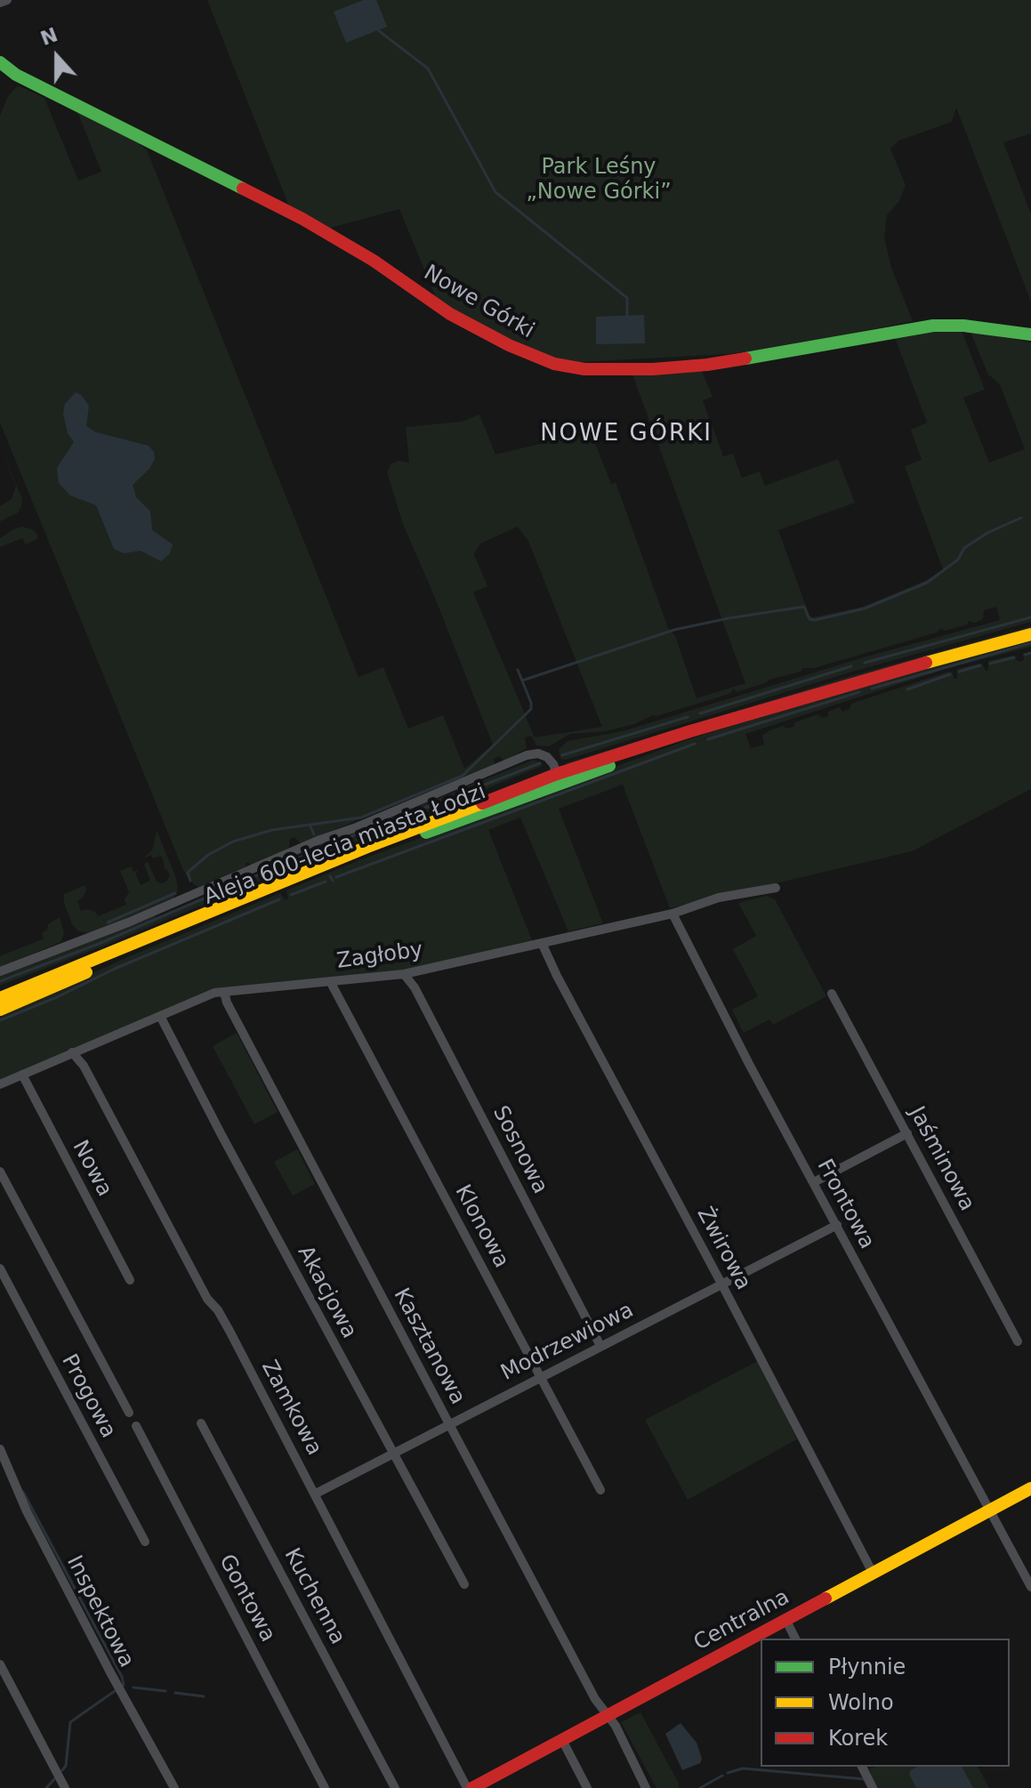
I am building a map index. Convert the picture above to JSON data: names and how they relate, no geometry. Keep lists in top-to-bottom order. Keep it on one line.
{"streets":{"street":["Nowe Górki","Aleja 600-lecia miasta Łodzi","Zagłoby","Sosnowa","Jaśminowa","Nowa","Frontowa","Klonowa","Żwirowa","Akacjowa","Modrzewiowa","Kasztanowa","Progowa","Zamkowa","Kuchenna","Gontowa","Inspektowa","Centralna"]},"crossings":[["Zagłoby","Sosnowa"],["Zagłoby","Nowa"],["Zagłoby","Frontowa"],["Zagłoby","Klonowa"],["Zagłoby","Żwirowa"],["Zagłoby","Akacjowa"],["Zagłoby","Kasztanowa"],["Zagłoby","Zamkowa"],["Sosnowa","Modrzewiowa"],["Frontowa","Modrzewiowa"],["Frontowa","Centralna"],["Klonowa","Modrzewiowa"],["Żwirowa","Modrzewiowa"],["Żwirowa","Centralna"],["Akacjowa","Modrzewiowa"],["Modrzewiowa","Kasztanowa"],["Modrzewiowa","Zamkowa"],["Kasztanowa","Centralna"]],"districts":["NOWE GÓRKI"],"parks":["Park Leśny „Nowe Górki”"],"legend":["Płynnie","Wolno","Korek"],"north":"top"}
